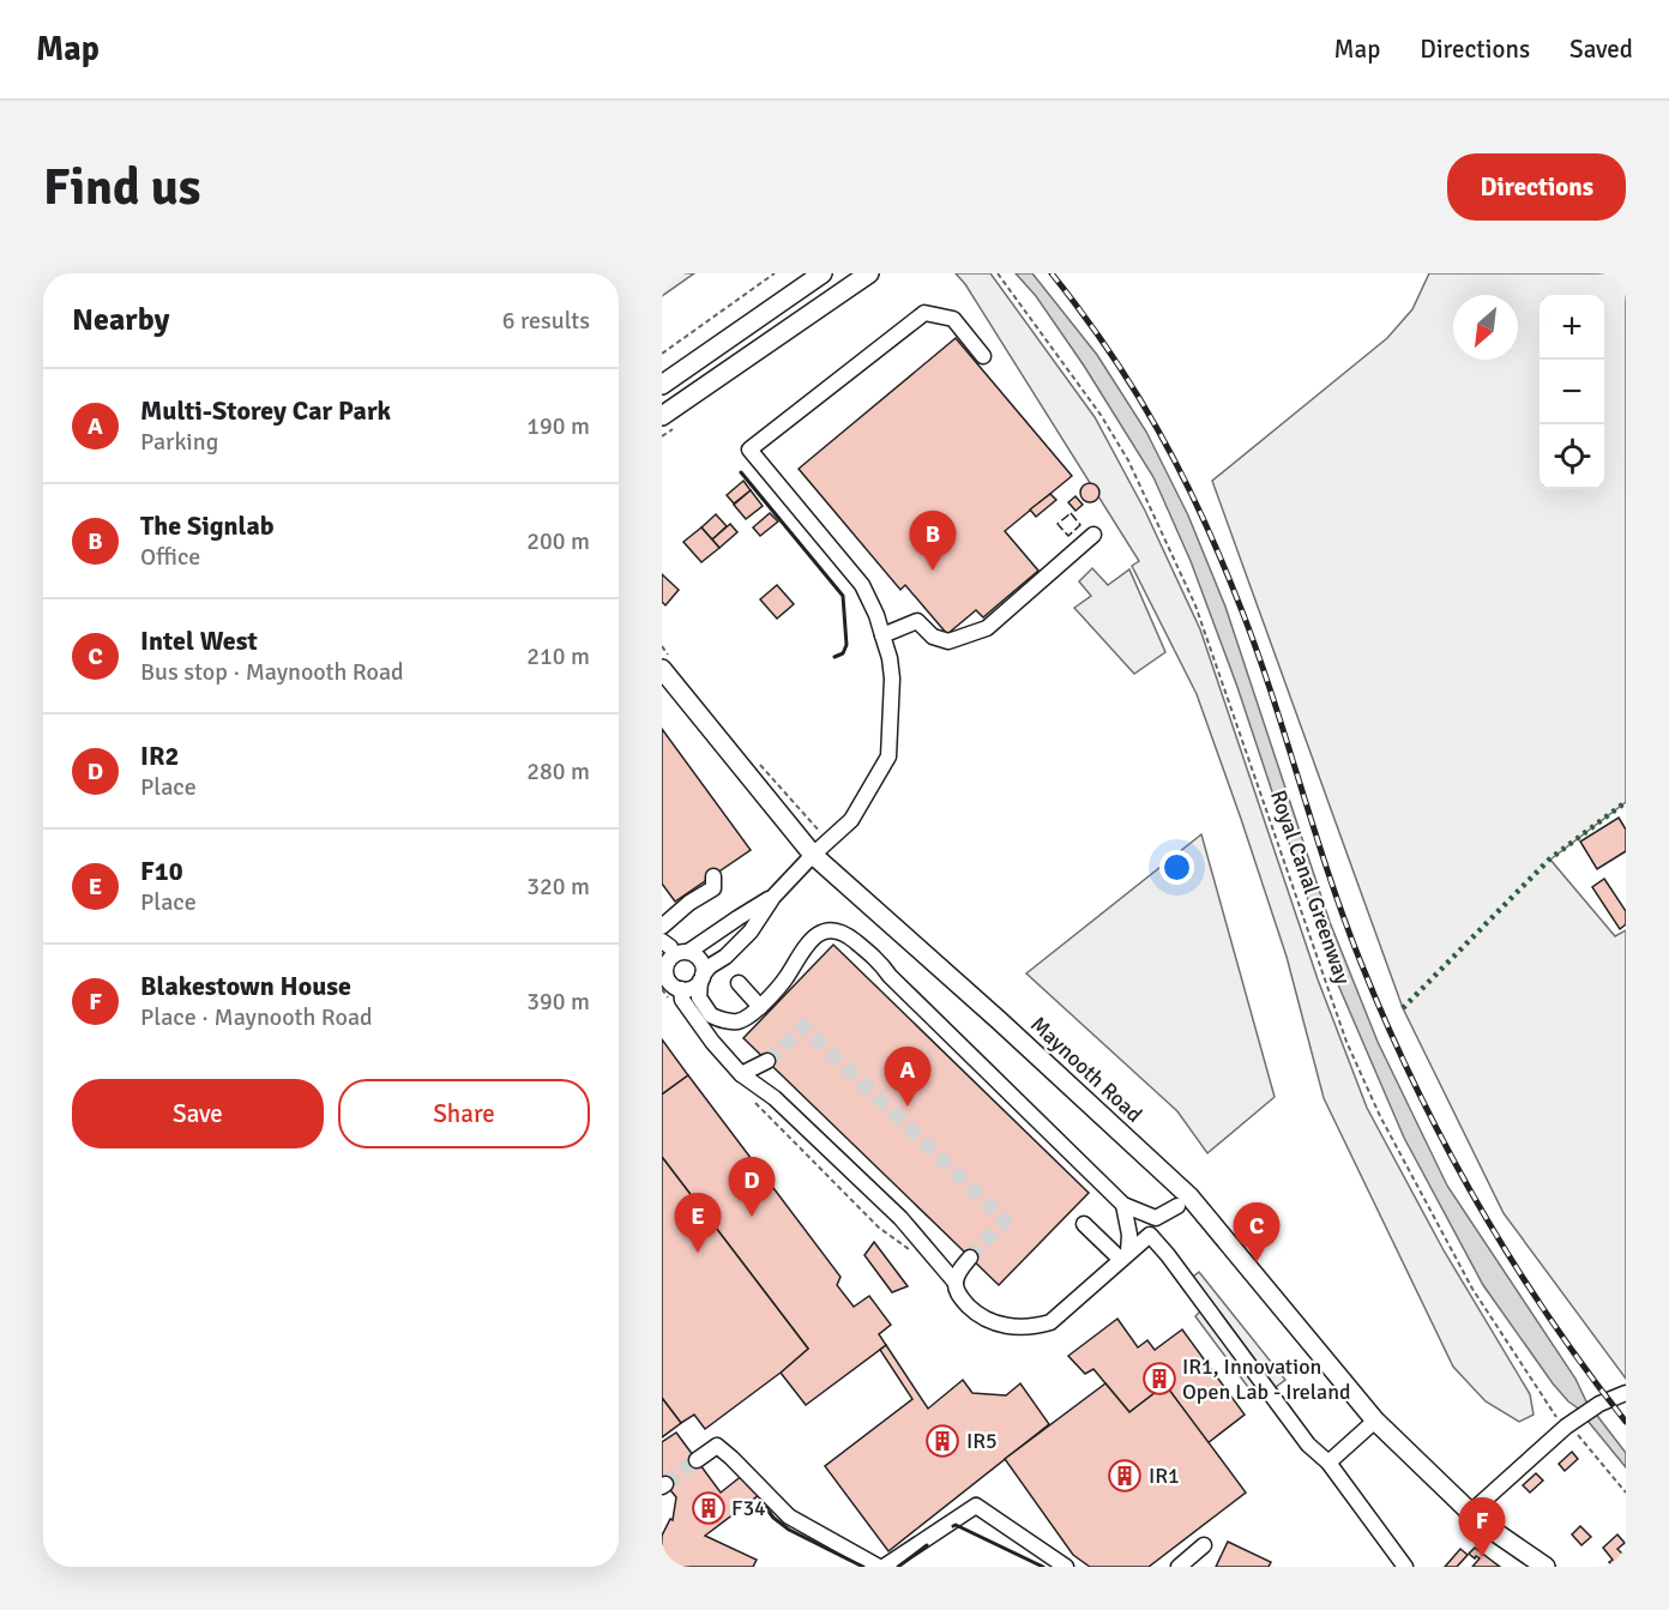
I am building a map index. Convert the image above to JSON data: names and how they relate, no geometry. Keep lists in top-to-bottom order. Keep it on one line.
{"streets":{"main road":["Maynooth Road"],"path":["Royal Canal Greenway"]},"places":{"building":["IR1, Innovation Open Lab - Ireland","IR5","IR1","F34"]},"north":"bottom left","page":{"header":"Map","nav":["Map","Directions","Saved"],"buttons":["Directions",["Save","Share"]],"title":"Find us","heading":["Nearby","6 results"],"map_buttons":["+","−"],"list":[{"mark":"A","name":"Multi-Storey Car Park","note":"Parking","value":"190 m"},{"mark":"B","name":"The Signlab","note":"Office","value":"200 m"},{"mark":"C","name":"Intel West","note":"Bus stop · Maynooth Road","value":"210 m"},{"mark":"D","name":"IR2","note":"Place","value":"280 m"},{"mark":"E","name":"F10","note":"Place","value":"320 m"},{"mark":"F","name":"Blakestown House","note":"Place · Maynooth Road","value":"390 m"}],"pins":["B","A","D","E","C","F"]}}
